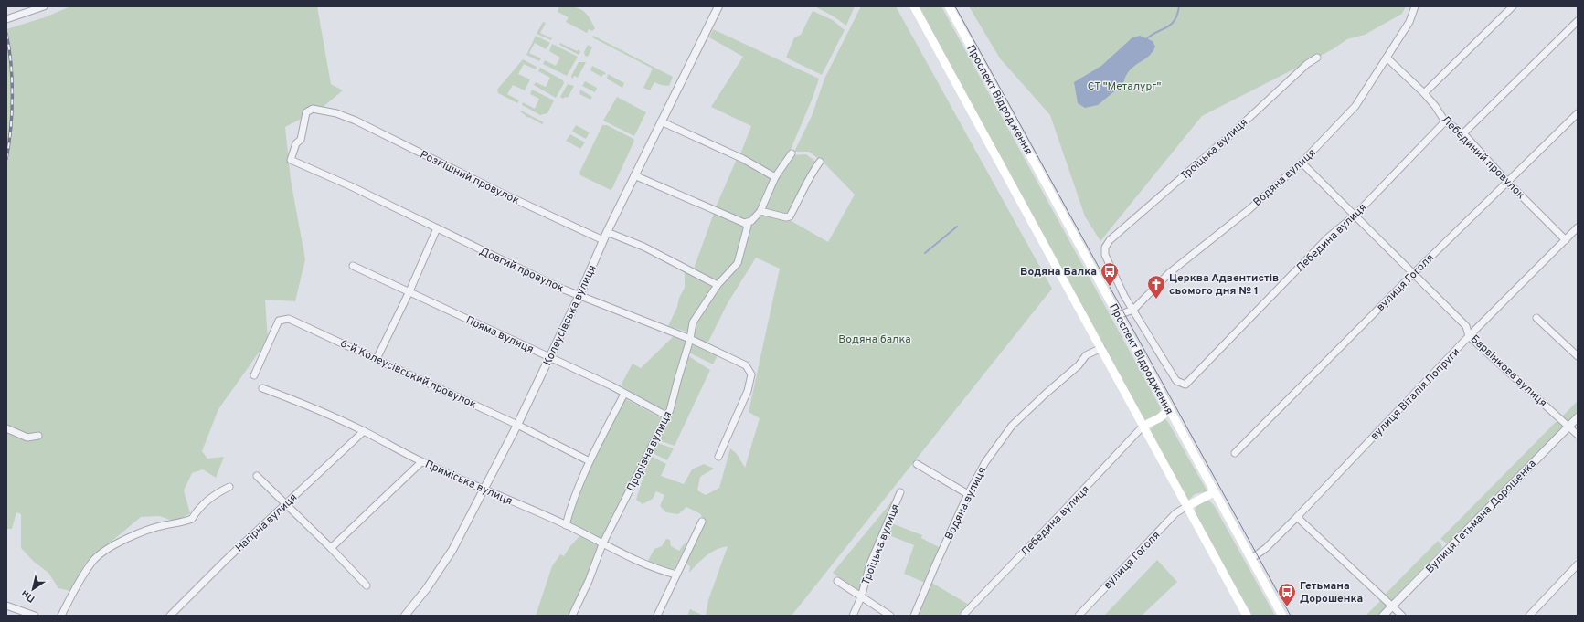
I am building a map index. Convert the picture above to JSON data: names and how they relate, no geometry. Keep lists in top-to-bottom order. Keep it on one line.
{"streets":{"main road":["Проспект Відродження"],"street":["Троїцька вулиця","Лебединий провулок","Розкішний провулок","Водяна вулиця","Лебедина вулиця","Довгий провулок","вулиця Гоголя","Колеусівська вулиця","Пряма вулиця","Барвінкова вулиця","6-й Колеусівський провулок","вулиця Віталія Попруги","Прорізна вулиця","Приміська вулиця","Вулиця Гетьмана Дорошенка","Нагірна вулиця"]},"crossings":[["Проспект Відродження","Водяна вулиця"],["Проспект Відродження","вулиця Віталія Попруги"],["Троїцька вулиця","Водяна вулиця"],["Троїцька вулиця","Лебедина вулиця"],["Лебединий провулок","Водяна вулиця"],["Лебединий провулок","Лебедина вулиця"],["Лебединий провулок","вулиця Гоголя"],["Лебединий провулок","вулиця Віталія Попруги"],["Розкішний провулок","Довгий провулок"],["Розкішний провулок","Колеусівська вулиця"],["Водяна вулиця","Лебедина вулиця"],["Водяна вулиця","Барвінкова вулиця"],["Лебедина вулиця","Барвінкова вулиця"],["Довгий провулок","Колеусівська вулиця"],["Довгий провулок","Прорізна вулиця"],["вулиця Гоголя","Барвінкова вулиця"],["Колеусівська вулиця","Пряма вулиця"],["Колеусівська вулиця","6-й Колеусівський провулок"],["Колеусівська вулиця","Приміська вулиця"],["Пряма вулиця","Прорізна вулиця"],["Барвінкова вулиця","вулиця Віталія Попруги"],["Барвінкова вулиця","Вулиця Гетьмана Дорошенка"],["Прорізна вулиця","Приміська вулиця"],["Приміська вулиця","Нагірна вулиця"]],"parks":["СТ \"Металург\"","Водяна балка"],"places":{"bus stop":["Водяна Балка","Гетьмана Дорошенка"],"church":["Церква Адвентистів сьомого дня № 1"]},"north":"bottom left"}
